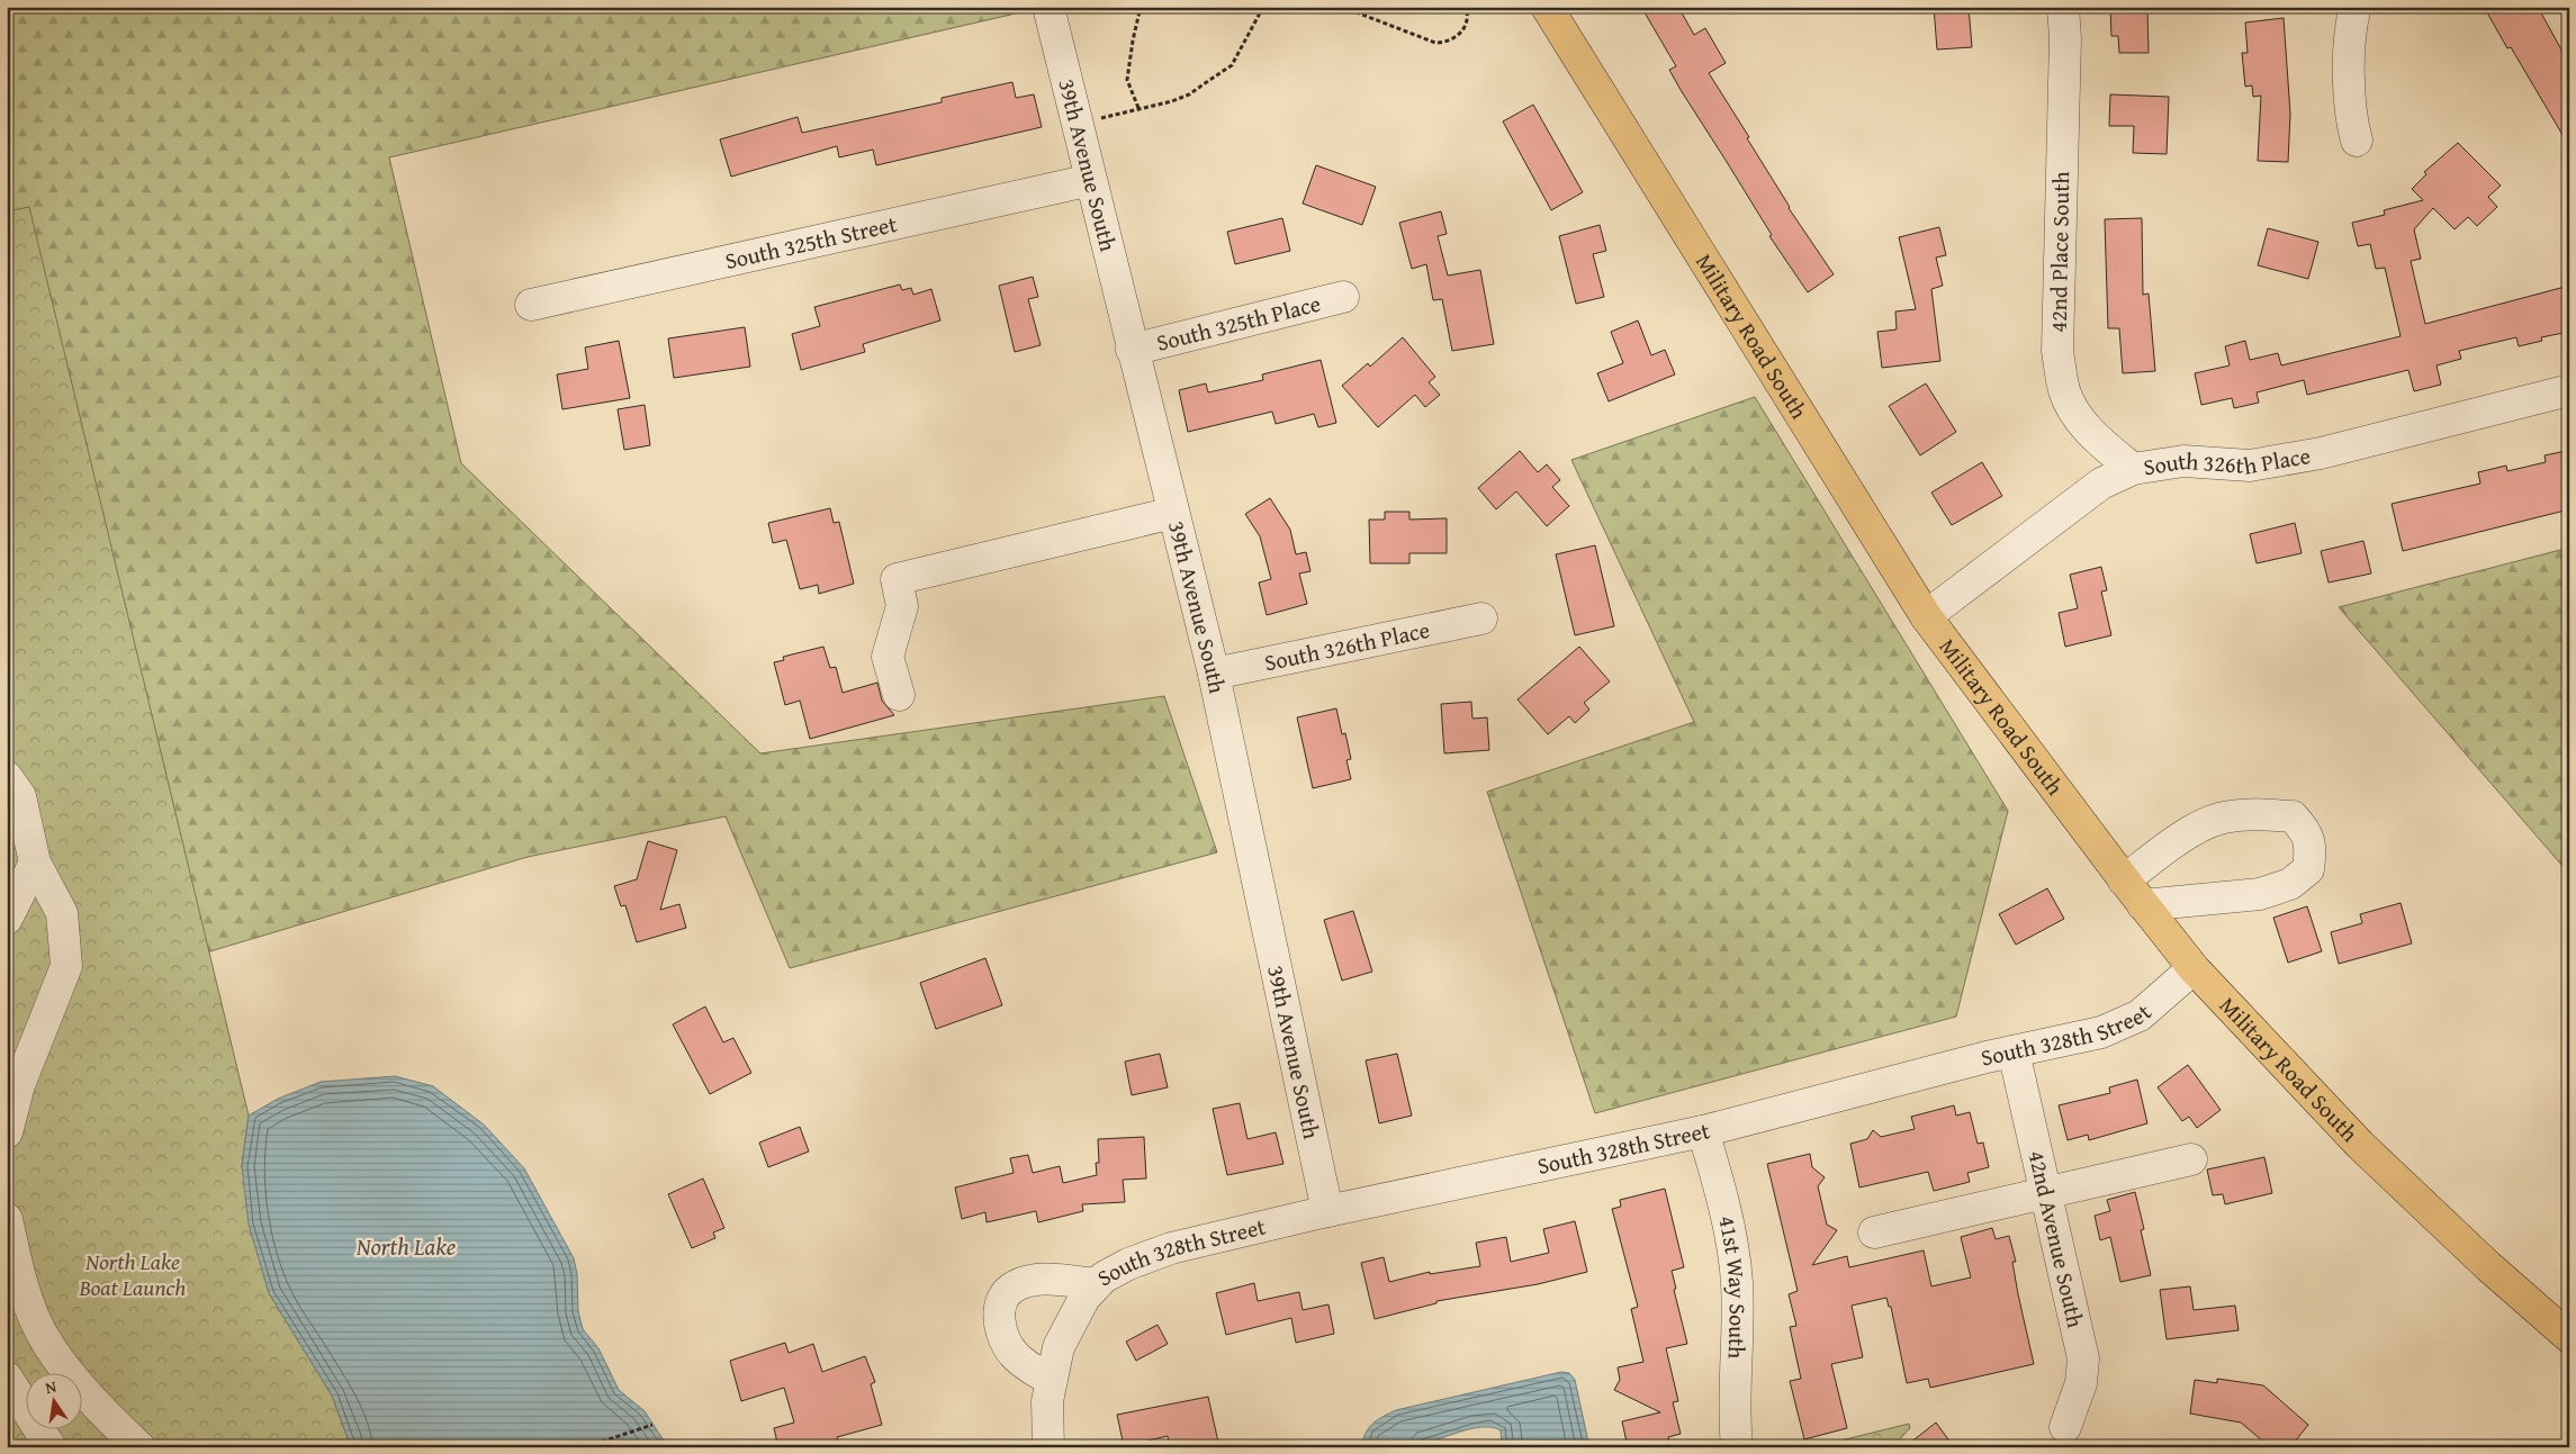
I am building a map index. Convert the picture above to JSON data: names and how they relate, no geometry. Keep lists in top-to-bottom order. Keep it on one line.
{"streets":{"main road":["Military Road South"],"street":["39th Avenue South","South 325th Street","42nd Place South","South 325th Place","South 326th Place","South 328th Street","42nd Avenue South","41st Way South"]},"crossings":[["39th Avenue South","South 325th Street"],["39th Avenue South","South 325th Place"],["39th Avenue South","South 326th Place"],["39th Avenue South","South 328th Street"],["42nd Place South","South 326th Place"],["Military Road South","South 326th Place"],["Military Road South","South 328th Street"],["South 328th Street","42nd Avenue South"],["South 328th Street","41st Way South"]],"water":["North Lake"],"parks":["North Lake Boat Launch"],"north":"top"}
